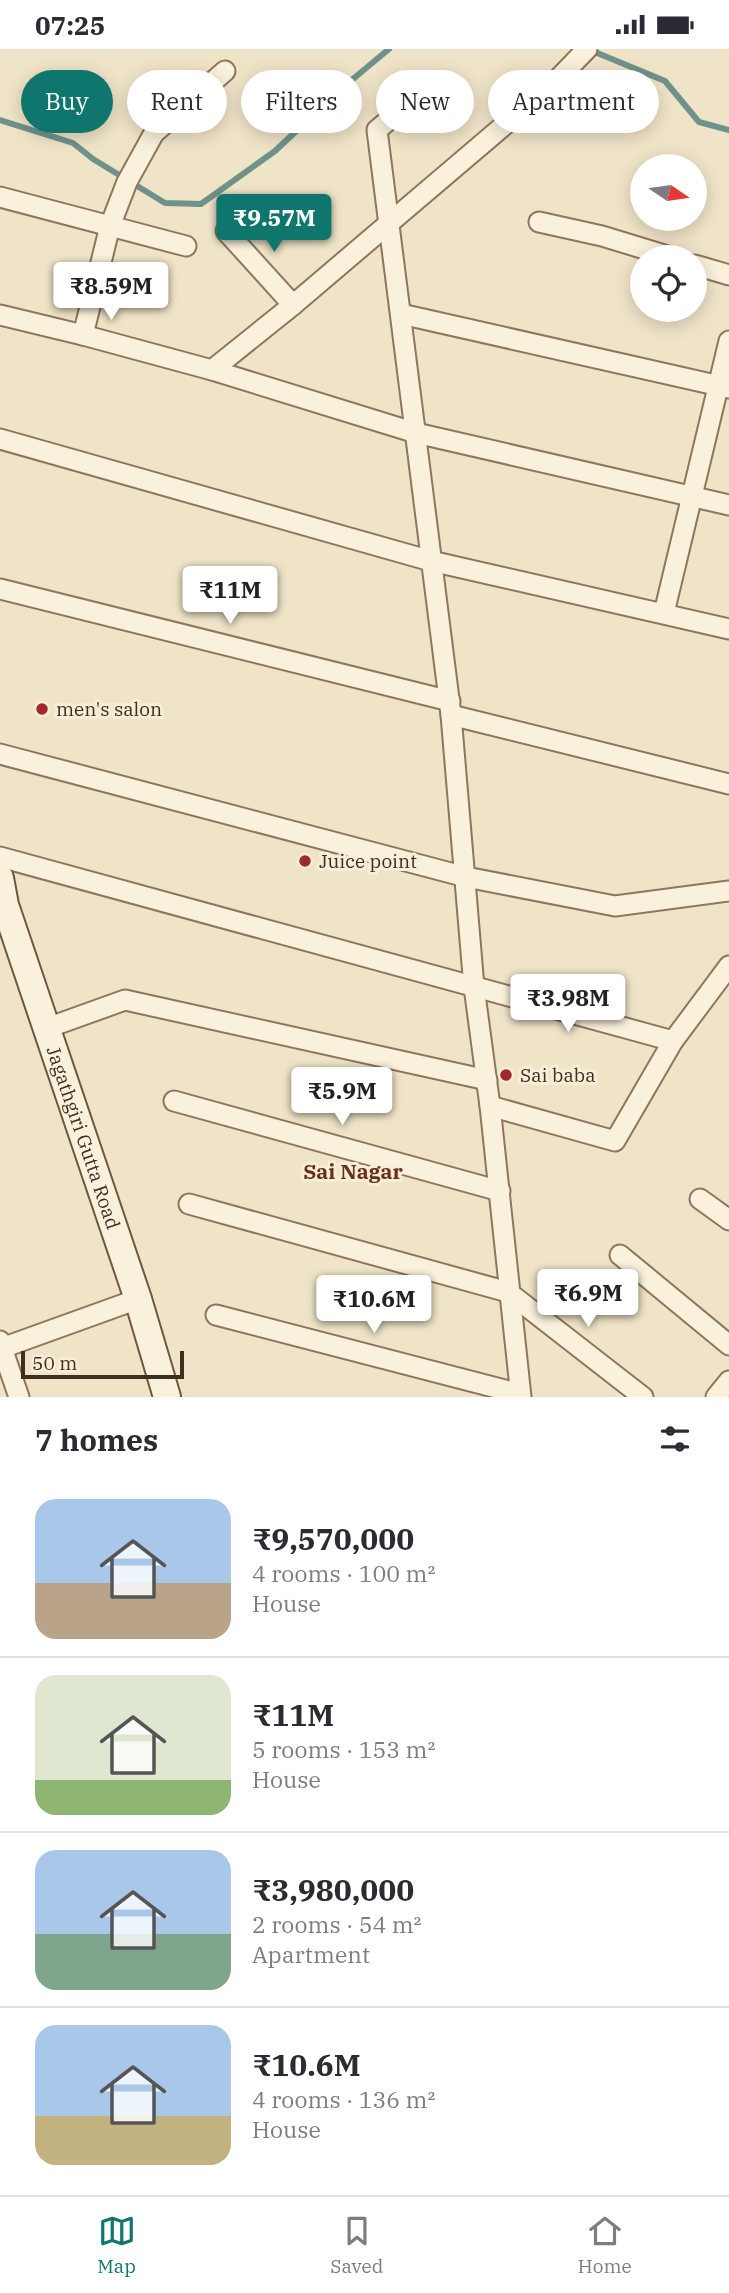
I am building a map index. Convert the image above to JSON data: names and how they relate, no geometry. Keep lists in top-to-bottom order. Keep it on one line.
{"streets":{"street":["Jagathgiri Gutta Road"]},"districts":["Sai Nagar"],"places":["men's salon","Juice point","Sai baba"],"scale_bar":"50 m","north":"right","page":{"status":"07:25","chip":["Buy","Rent","Filters","New","Apartment"],"price":["₹9.57M","₹8.59M","₹11M","₹3.98M","₹5.9M","₹6.9M","₹10.6M"],"scale":"50 m","heading":"7 homes","list":[{"name":"₹9,570,000","note":"4 rooms · 100 m² · House"},{"name":"₹11M","note":"5 rooms · 153 m² · House"},{"name":"₹3,980,000","note":"2 rooms · 54 m² · Apartment"},{"name":"₹10.6M","note":"4 rooms · 136 m² · House"}],"tabs":["Map","Saved","Home"]}}
